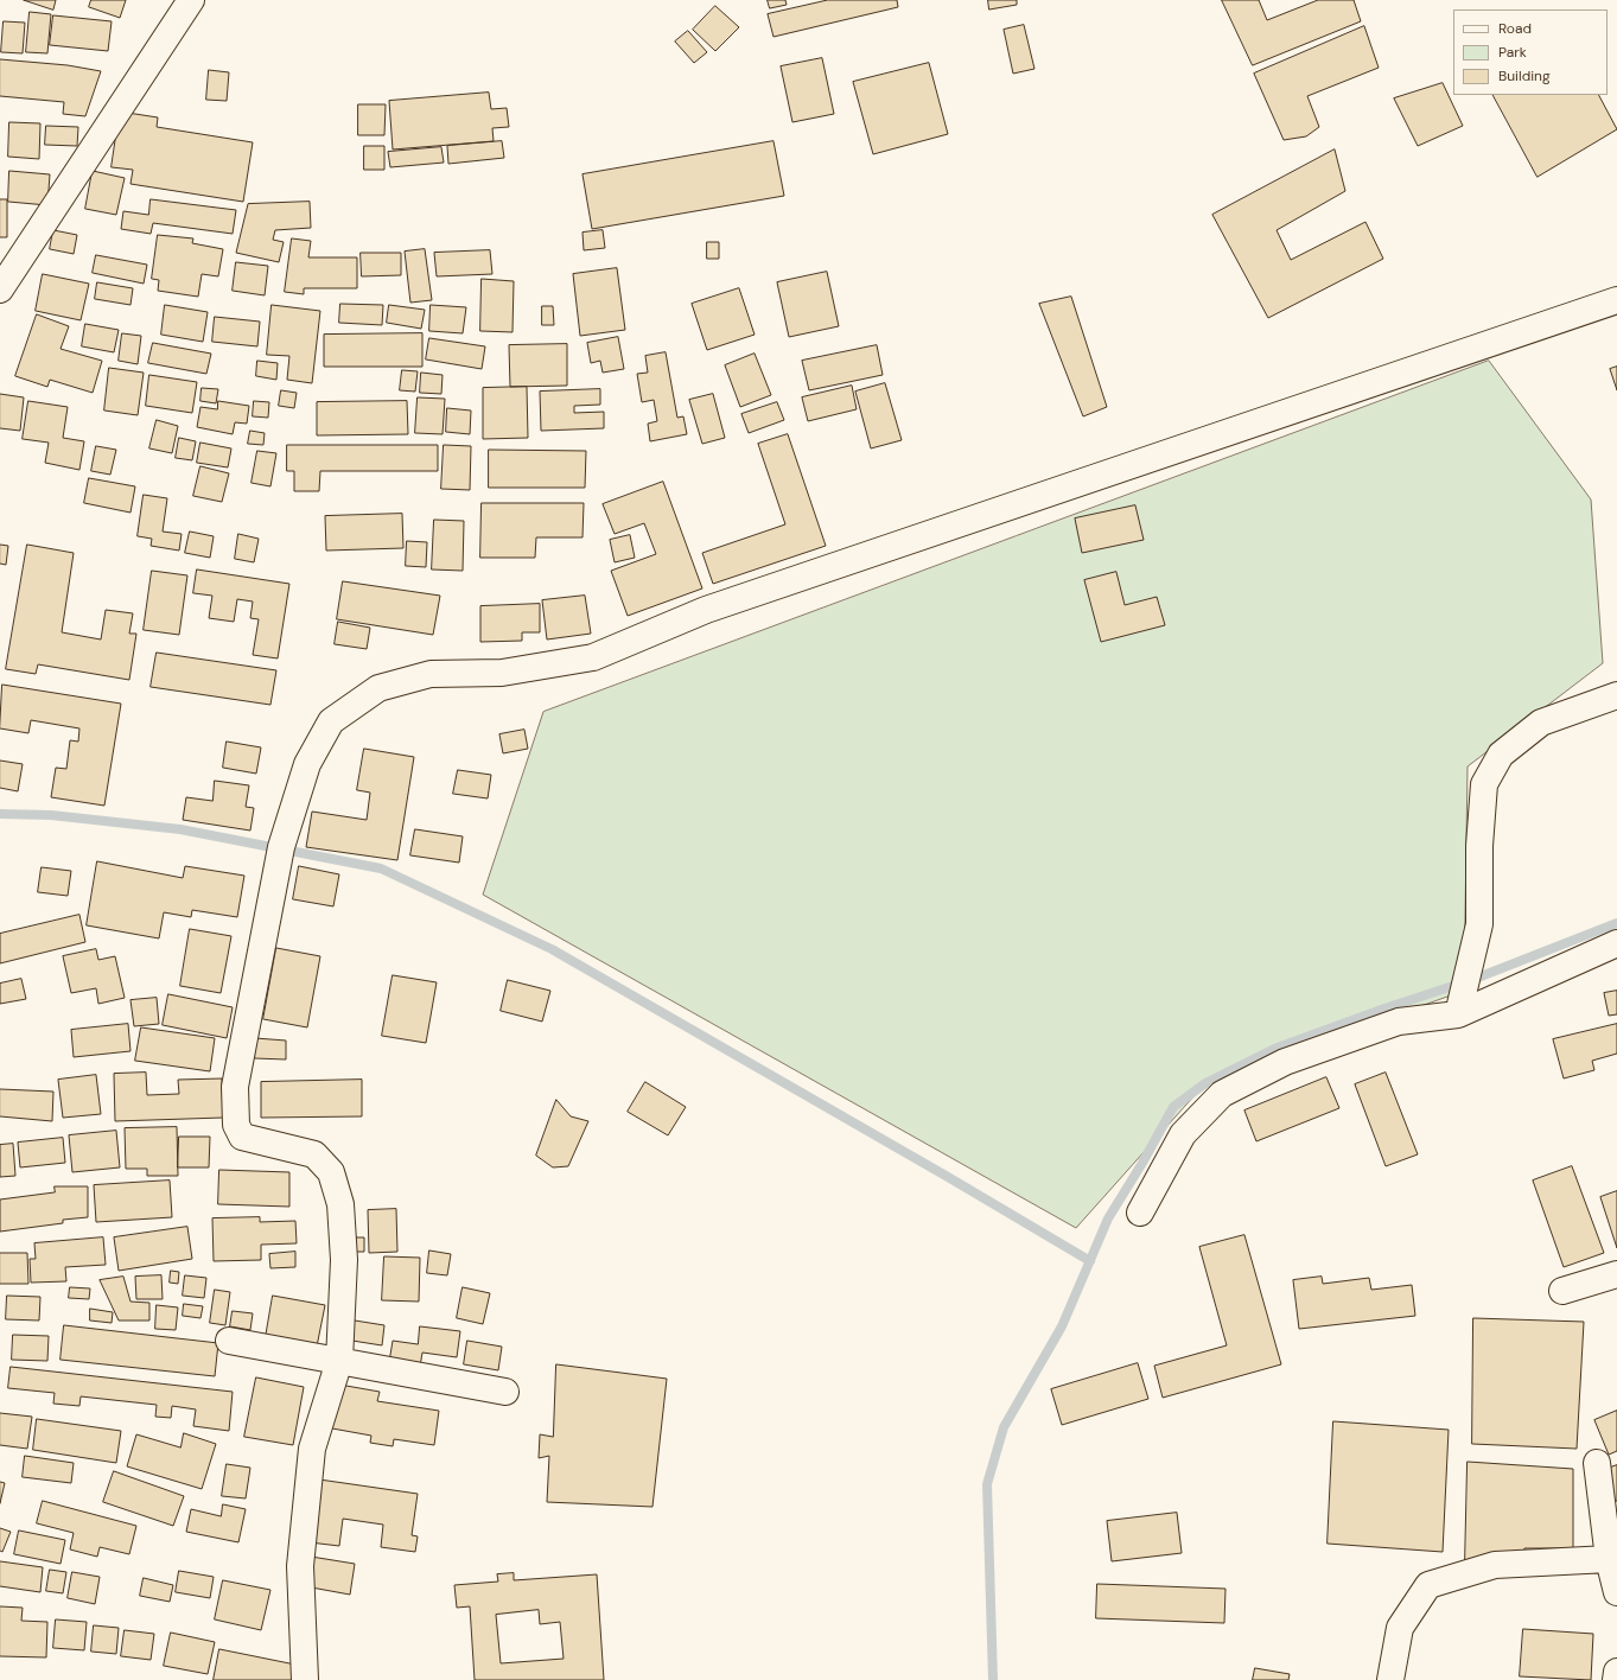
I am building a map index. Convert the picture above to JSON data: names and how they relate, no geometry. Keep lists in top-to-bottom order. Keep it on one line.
{"legend":["Road","Park","Building"]}
